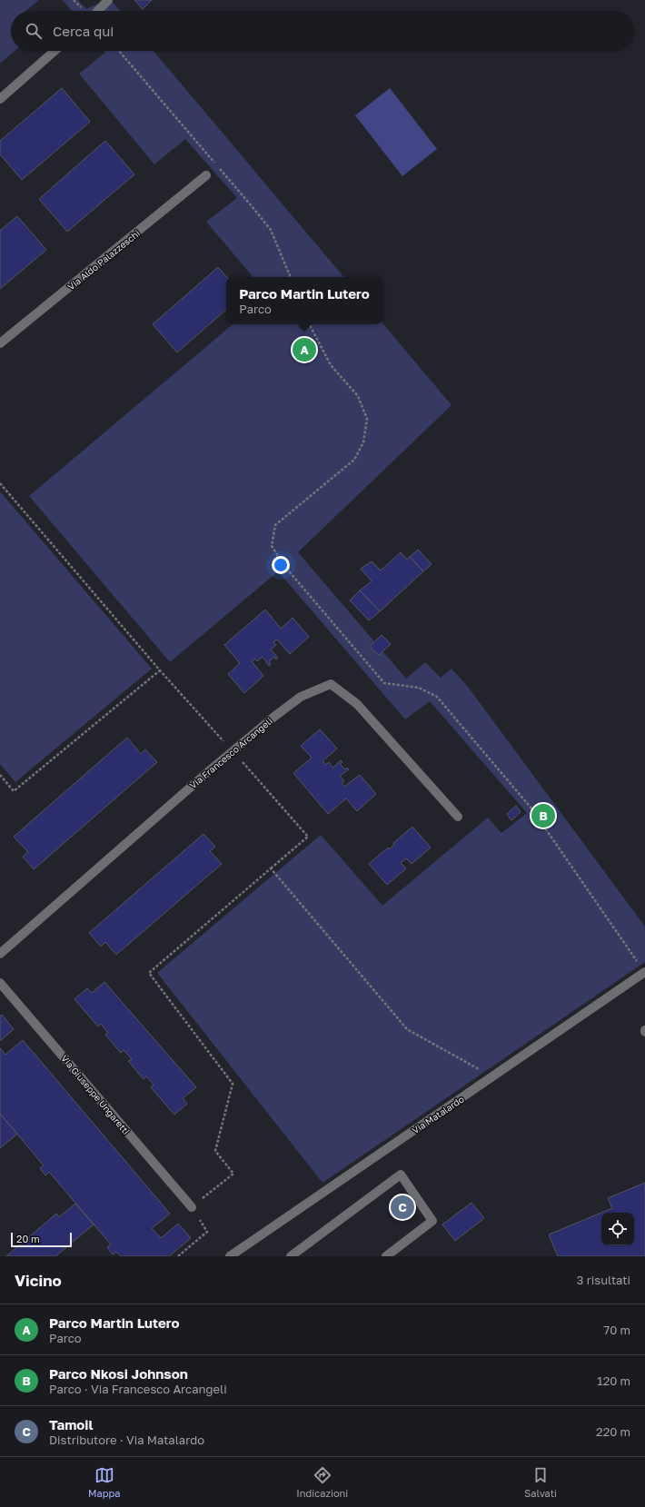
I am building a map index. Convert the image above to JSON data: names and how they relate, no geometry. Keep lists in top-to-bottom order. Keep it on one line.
{"streets":{"street":["Via Aldo Palazzeschi","Via Francesco Arcangeli","Via Giuseppe Ungaretti","Via Matalardo"]},"scale_bar":"20 m","page":{"search":"Cerca qui","popup":["Parco Martin Lutero","Parco"],"pins":["A","B","C"],"scale":"20 m","heading":["Vicino","3 risultati"],"list":[{"mark":"A","name":"Parco Martin Lutero","note":"Parco","value":"70 m"},{"mark":"B","name":"Parco Nkosi Johnson","note":"Parco · Via Francesco Arcangeli","value":"120 m"},{"mark":"C","name":"Tamoil","note":"Distributore · Via Matalardo","value":"220 m"}],"nav":["Mappa","Indicazioni","Salvati"]}}
